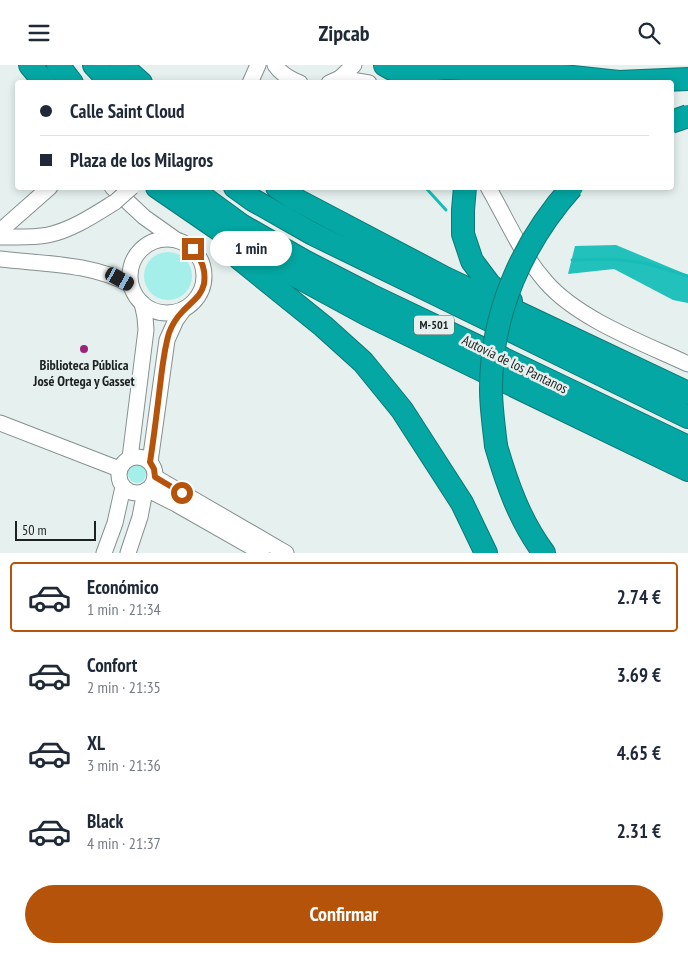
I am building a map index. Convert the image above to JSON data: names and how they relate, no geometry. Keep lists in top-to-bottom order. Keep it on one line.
{"streets":{"highway":["M-501","Autovía de los Pantanos"]},"places":["Biblioteca Pública José Ortega y Gasset"],"scale_bar":"50 m","page":{"header":"Zipcab","banner":["Calle Saint Cloud","Plaza de los Milagros"],"bubble":"1 min","scale":"50 m","list":[{"name":"Económico","note":"1 min · 21:34","value":"2.74 €"},{"name":"Confort","note":"2 min · 21:35","value":"3.69 €"},{"name":"XL","note":"3 min · 21:36","value":"4.65 €"},{"name":"Black","note":"4 min · 21:37","value":"2.31 €"}],"buttons":"Confirmar"}}
